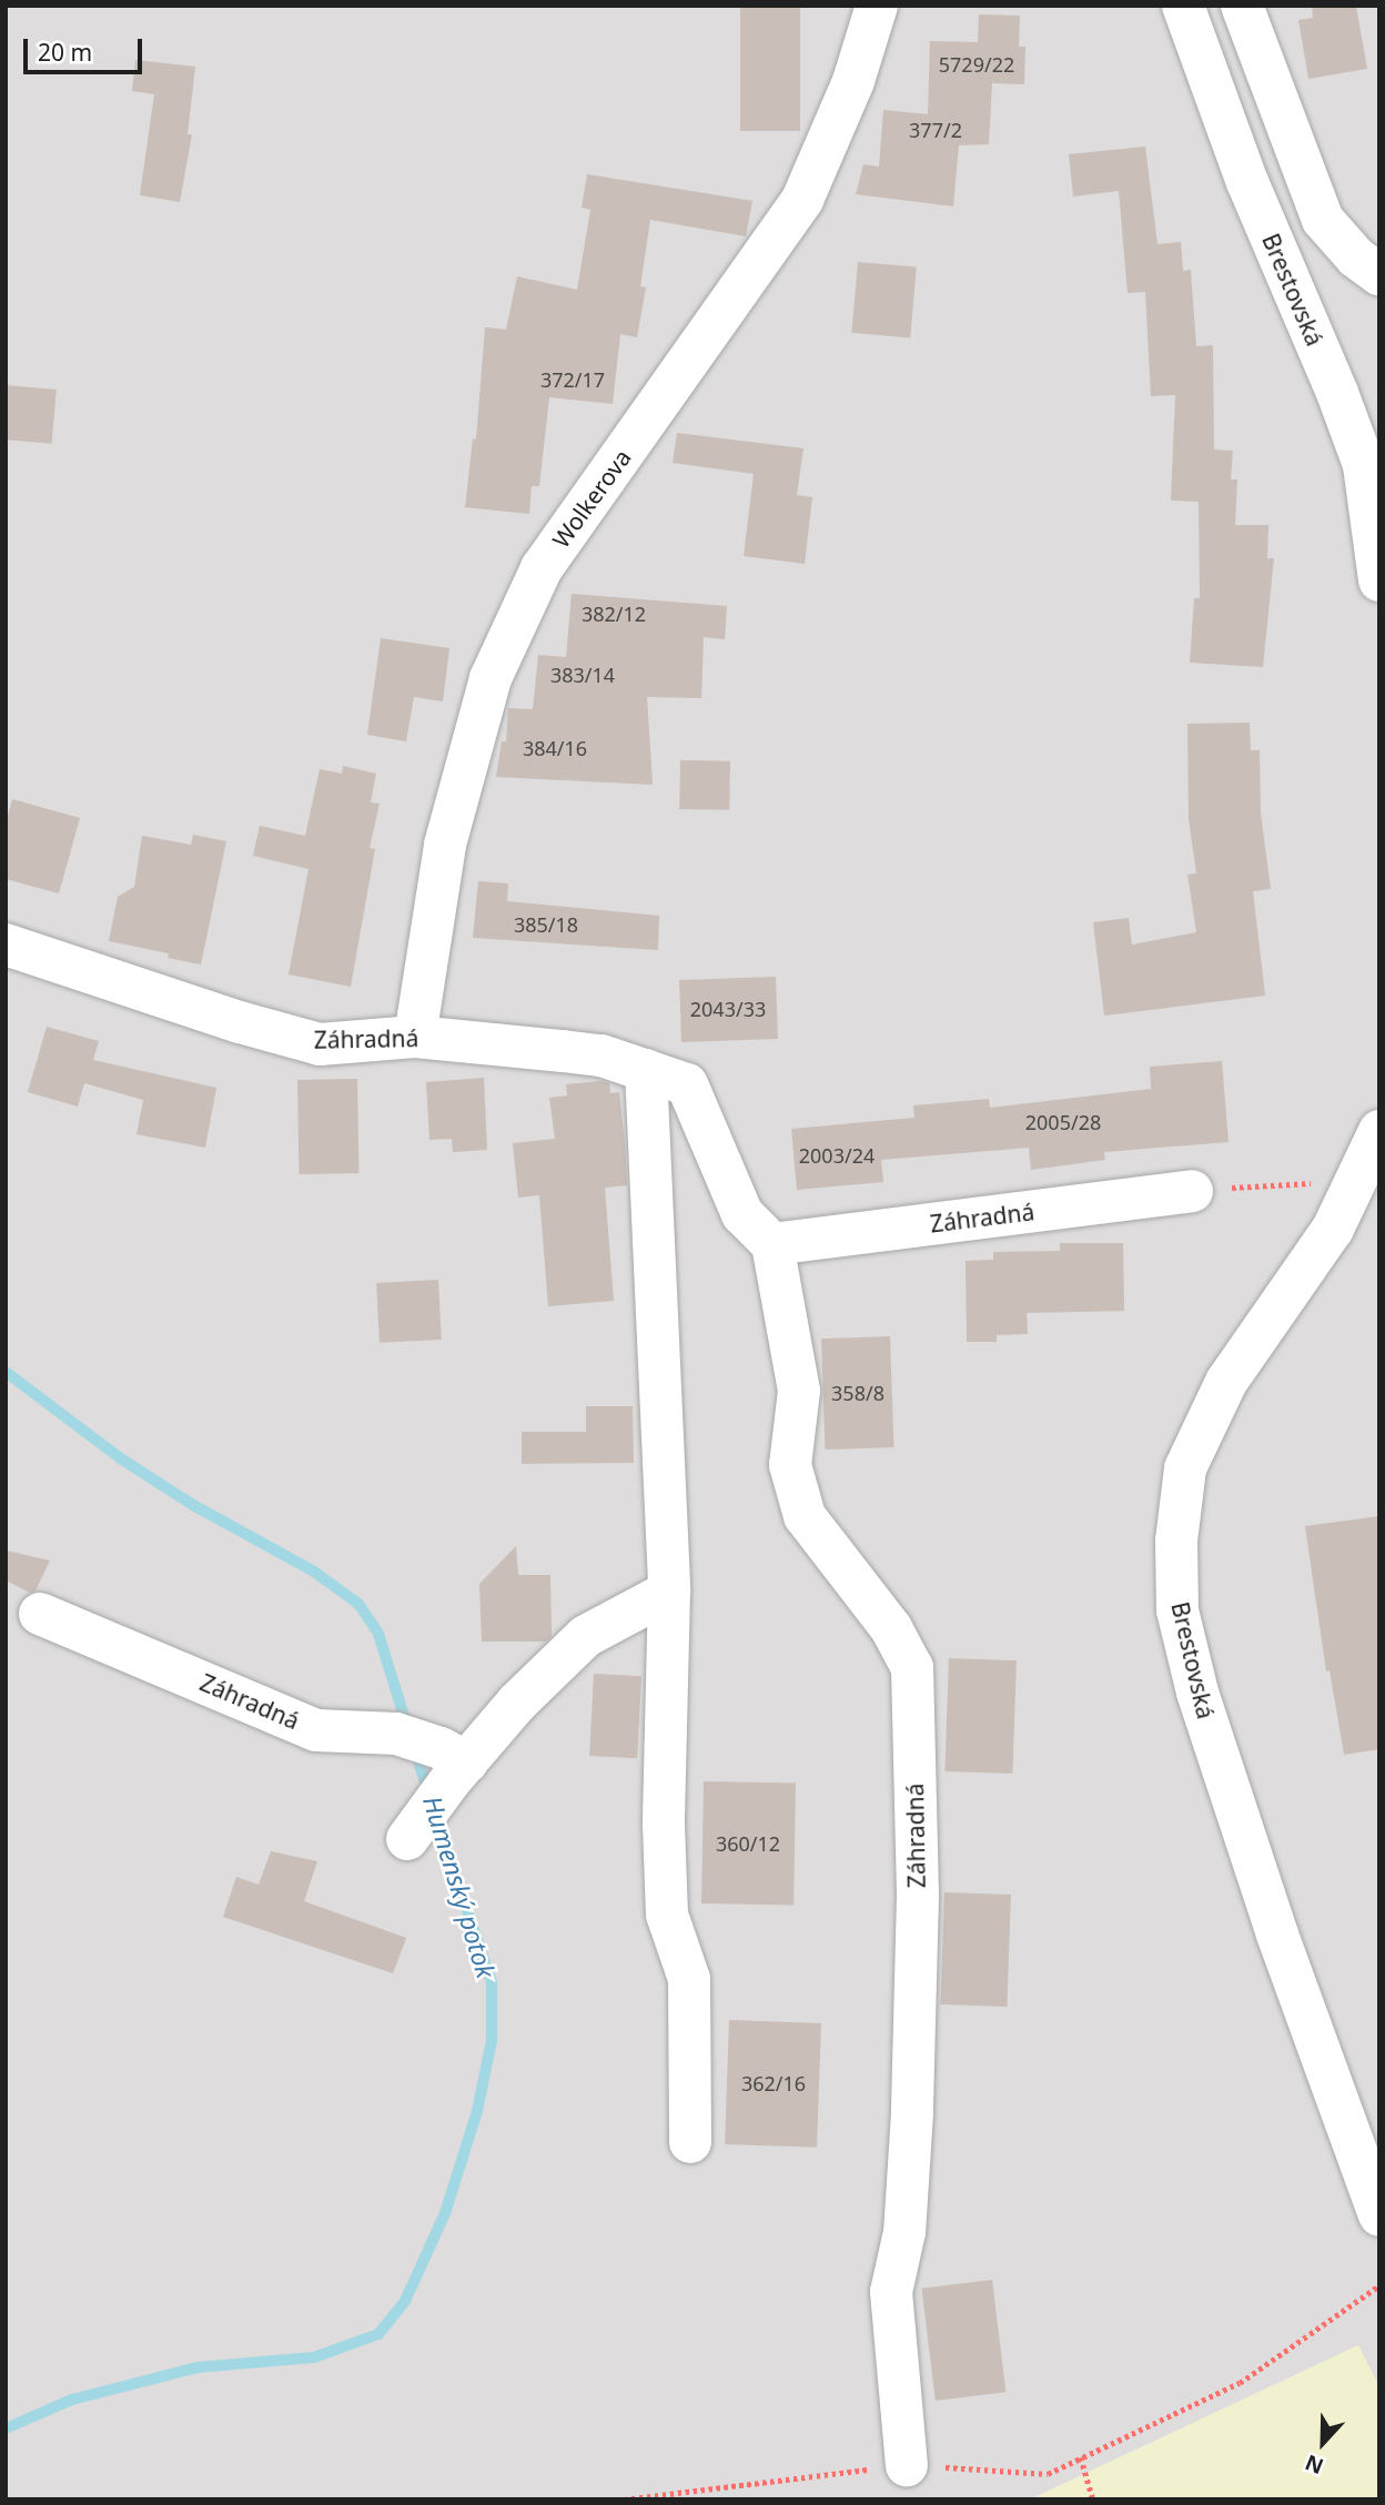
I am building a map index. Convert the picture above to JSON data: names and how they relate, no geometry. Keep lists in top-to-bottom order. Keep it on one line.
{"streets":{"street":["Brestovská","Wolkerova","Záhradná"]},"crossings":[["Wolkerova","Záhradná"]],"water":["Humenský potok"],"house_numbers":["5729/22","377/2","372/17","382/12","383/14","384/16","385/18","2043/33","2005/28","2003/24","358/8","360/12","362/16"],"scale_bar":"20 m","north":"bottom"}
